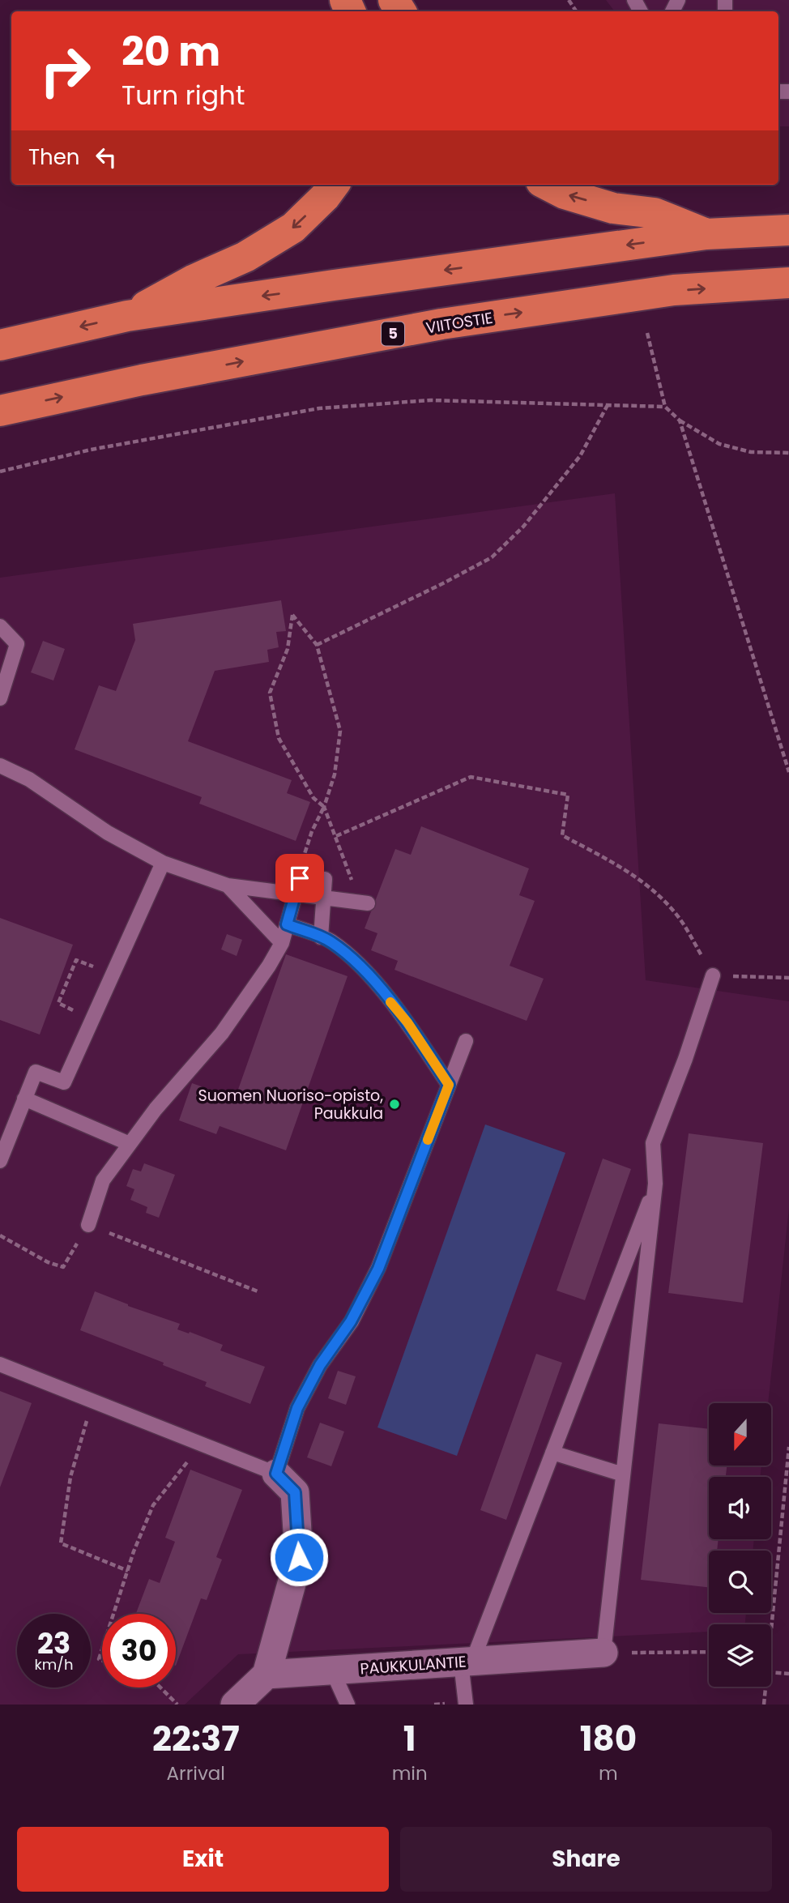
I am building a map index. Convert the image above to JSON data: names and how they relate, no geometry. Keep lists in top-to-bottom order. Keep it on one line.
{"streets":{"highway":["VIITOSTIE","5"],"street":["PAUKKULANTIE"]},"places":["Suomen Nuoriso-opisto, Paukkula"],"north":"bottom","page":{"turn":["20 m","Turn right"],"then":"Then","speed":"23 km/h","limit":"30","eta":["22:37","Arrival","1","min","180","m"],"buttons":["Exit","Share"]}}
